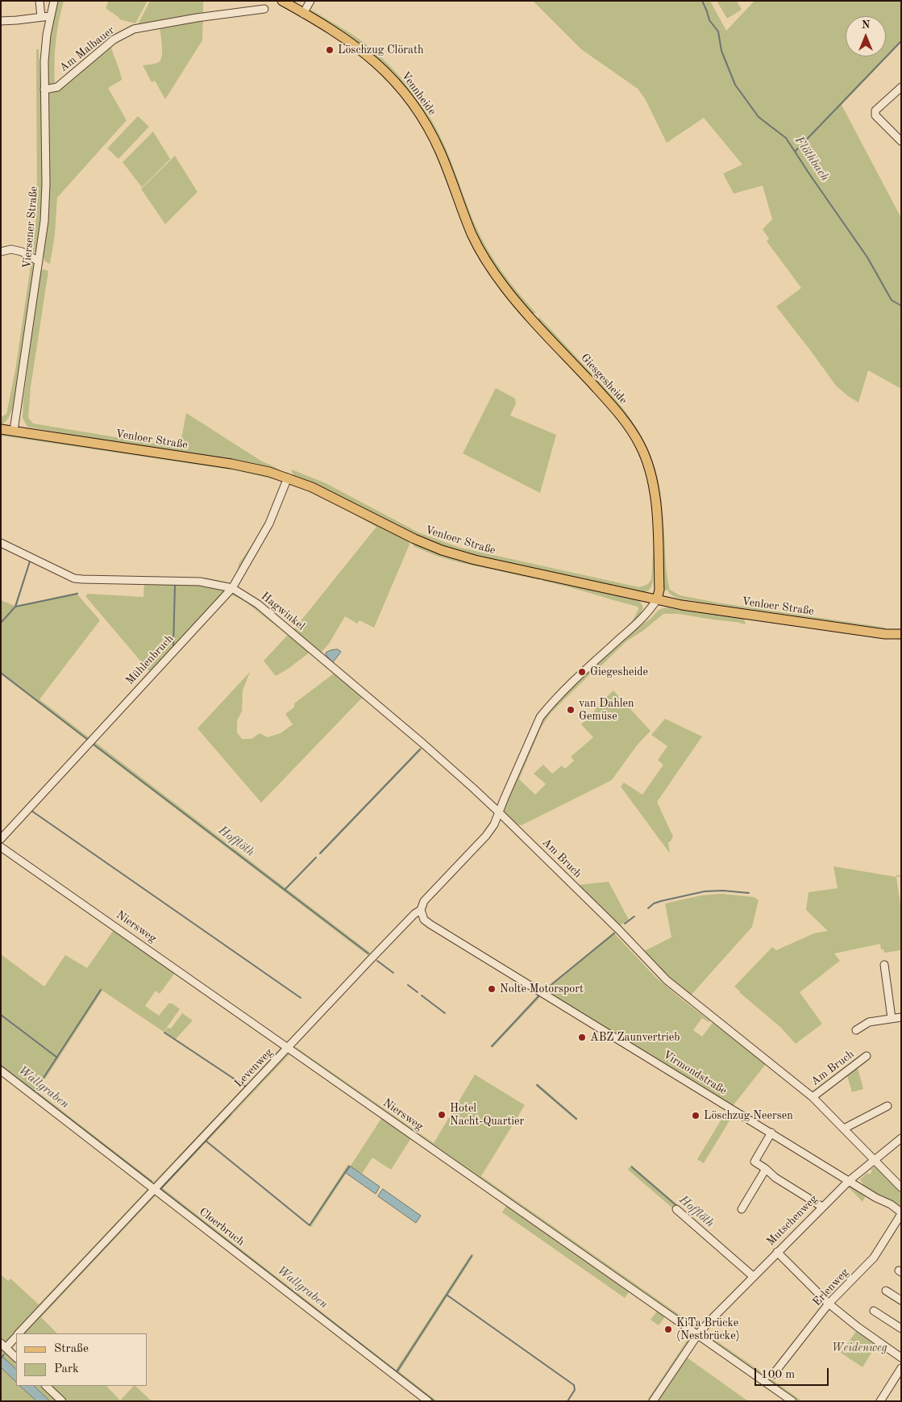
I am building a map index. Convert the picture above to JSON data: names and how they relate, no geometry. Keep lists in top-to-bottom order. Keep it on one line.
{"streets":{"main road":["Vennheide","Giesgesheide","Venloer Straße"],"street":["Am Malbauer","Viersener Straße","Hagwinkel","Mühlenbruch","Am Bruch","Niersweg","Levenweg","Virmondstraße","Mutschenweg","Cloerbruch","Erlenweg"]},"crossings":[["Am Malbauer","Viersener Straße"],["Vennheide","Giesgesheide"],["Viersener Straße","Venloer Straße"],["Giesgesheide","Venloer Straße"],["Venloer Straße","Mühlenbruch"],["Hagwinkel","Mühlenbruch"],["Hagwinkel","Am Bruch"],["Hagwinkel","Levenweg"],["Am Bruch","Levenweg"],["Am Bruch","Mutschenweg"],["Niersweg","Levenweg"],["Niersweg","Mutschenweg"],["Levenweg","Virmondstraße"],["Levenweg","Cloerbruch"],["Virmondstraße","Mutschenweg"],["Virmondstraße","Erlenweg"]],"water":["Flöthbach","Hofflöth","Wallgraben"],"parks":["Weidenweg"],"places":["Löschzug Clörath","Giegesheide","van Dahlen Gemüse","Nolte Motorsport","ABZ Zaunvertrieb","Hotel Nacht-Quartier","Löschzug Neersen","KiTa Brücke (Nestbrücke)"],"legend":["Straße","Park"],"scale_bar":"100 m","north":"top"}
